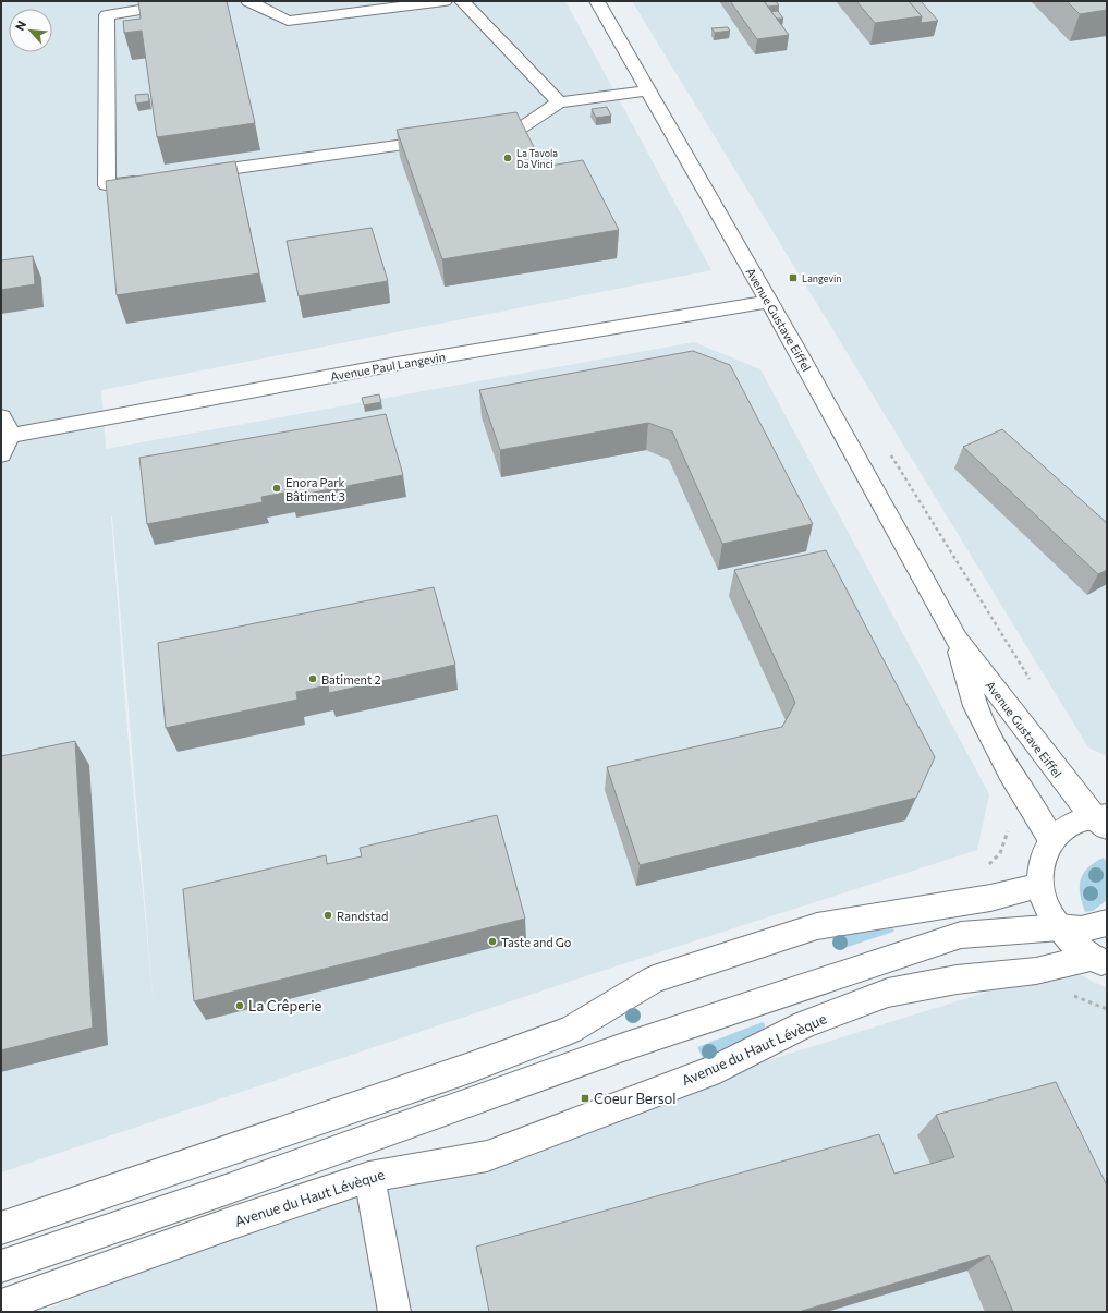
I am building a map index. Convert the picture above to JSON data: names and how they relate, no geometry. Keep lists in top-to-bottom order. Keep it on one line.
{"streets":{"street":["Avenue Gustave Eiffel","Avenue Paul Langevin","Avenue du Haut Lévèque"]},"crossings":[["Avenue Gustave Eiffel","Avenue Paul Langevin"]],"places":{"other":["La Tavola Da Vinci","Enora Park Bâtiment 3","Batiment 2","Randstad","Taste and Go","La Crêperie"],"transit":["Langevin","Coeur Bersol"]},"north":"top left"}
